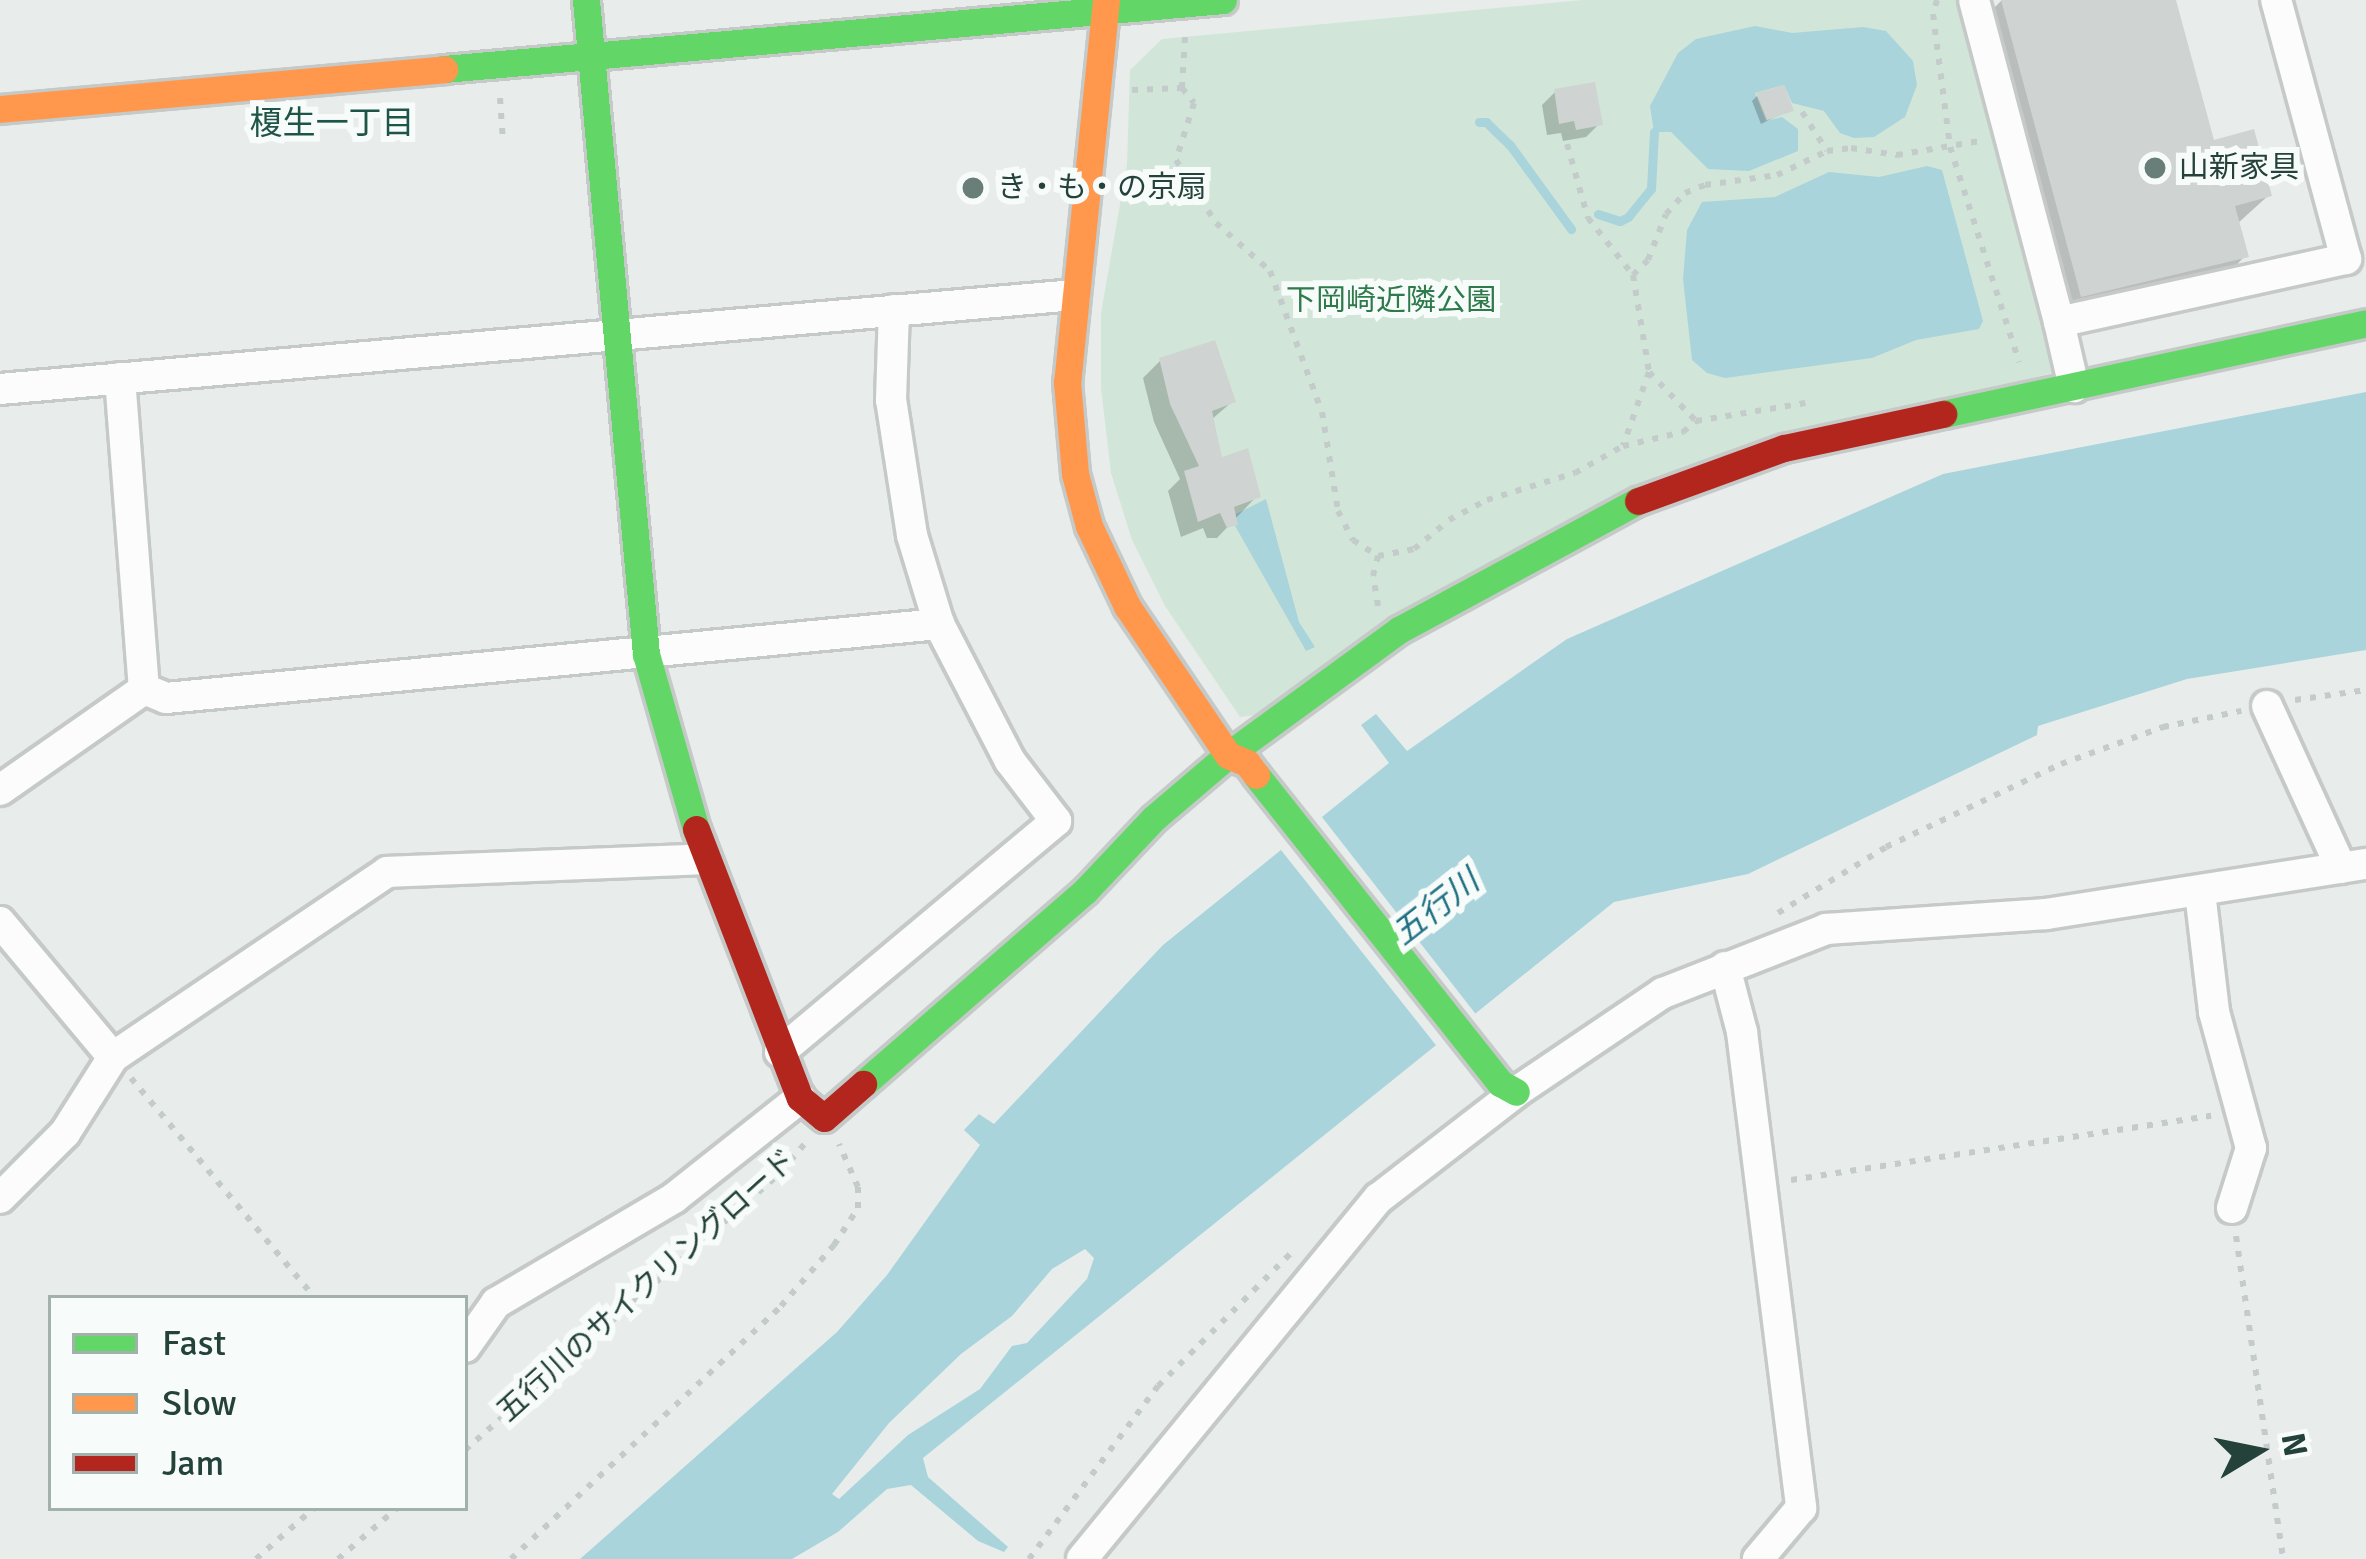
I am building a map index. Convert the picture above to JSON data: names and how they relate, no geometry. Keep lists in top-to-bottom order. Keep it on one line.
{"streets":{"path":["五行川のサイクリングロード"]},"districts":["榎生一丁目"],"water":["五行川"],"parks":["下岡崎近隣公園"],"places":["山新家具","き・も・の京扇"],"legend":["Fast","Slow","Jam"],"north":"right"}
